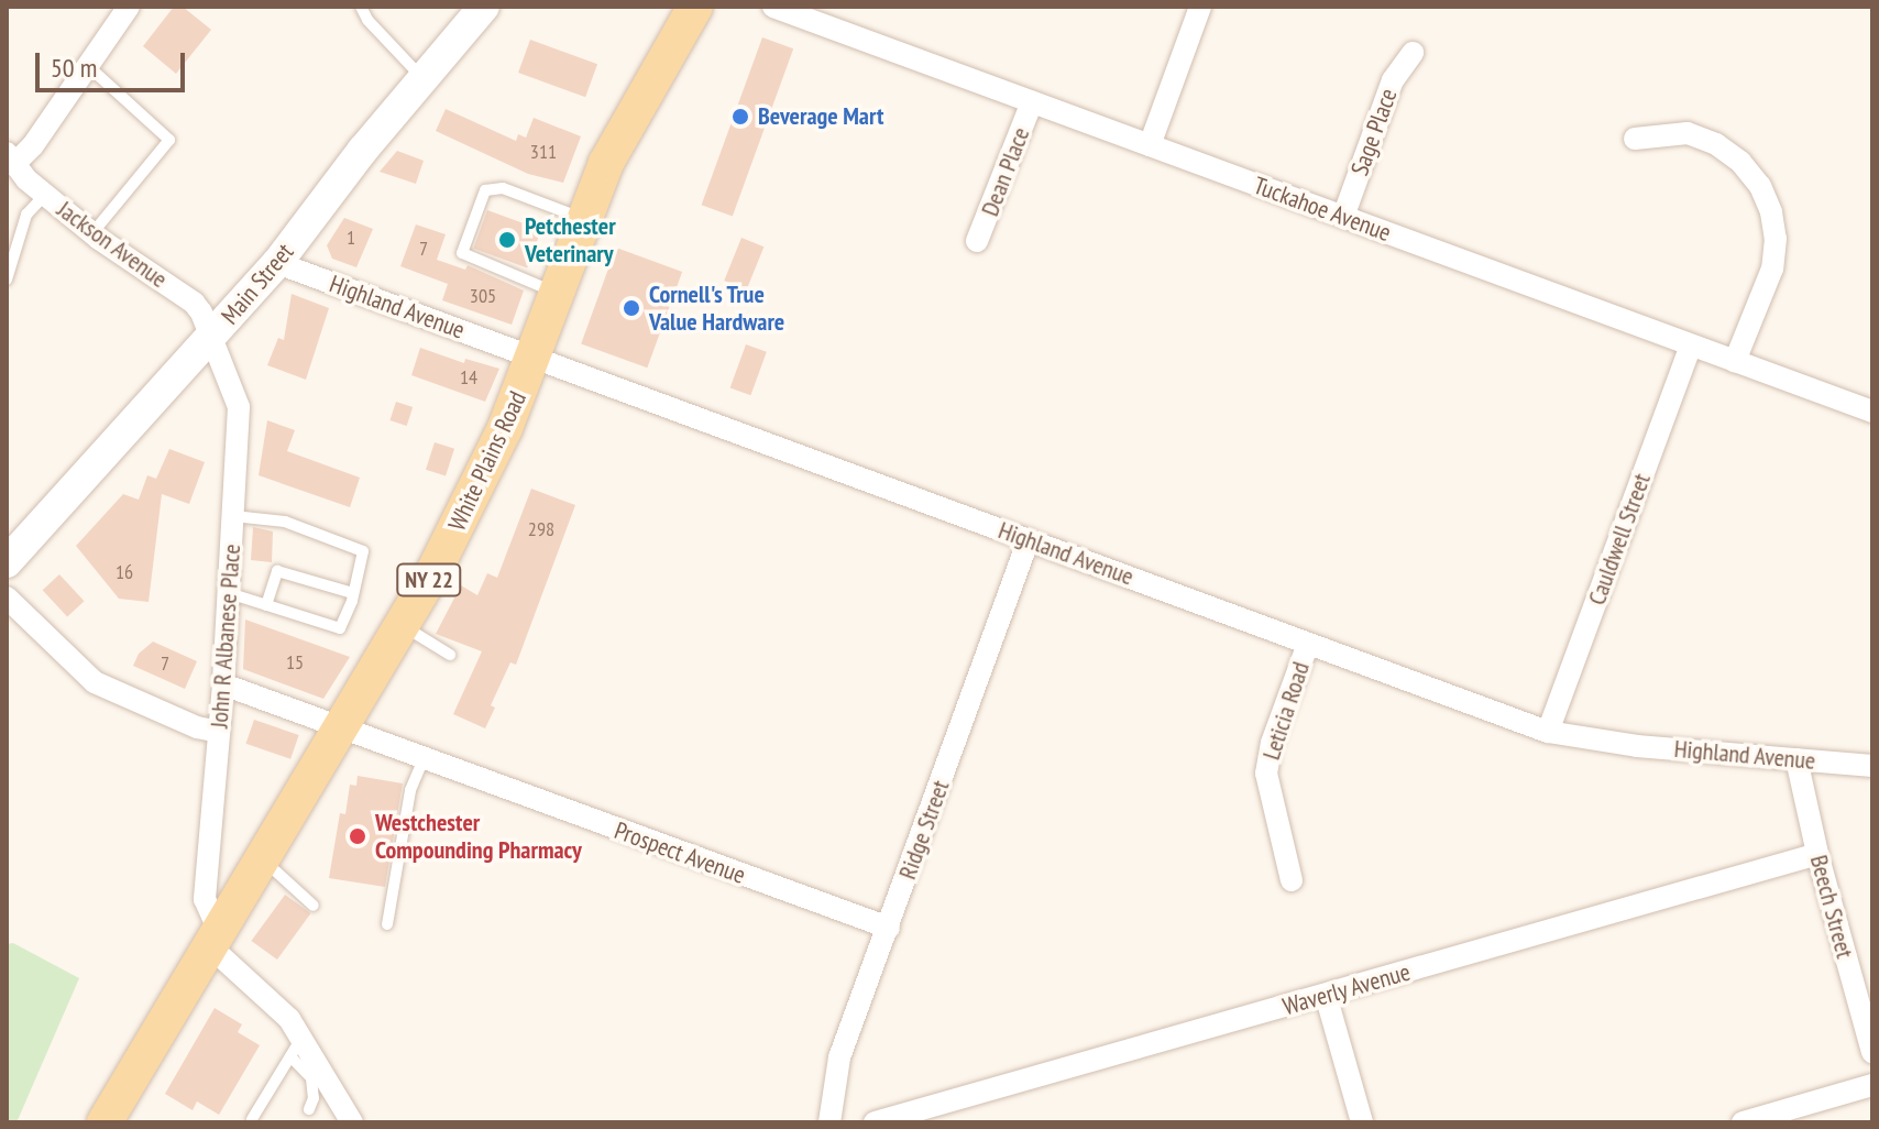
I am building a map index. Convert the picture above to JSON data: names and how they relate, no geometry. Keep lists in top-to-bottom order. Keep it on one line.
{"streets":{"main road":["White Plains Road","NY 22"],"street":["Sage Place","Dean Place","Tuckahoe Avenue","Jackson Avenue","Main Street","Highland Avenue","Cauldwell Street","John R Albanese Place","Leticia Road","Ridge Street","Prospect Avenue","Beech Street","Waverly Avenue"]},"crossings":[["Sage Place","Tuckahoe Avenue"],["Dean Place","Tuckahoe Avenue"],["Tuckahoe Avenue","Cauldwell Street"],["Jackson Avenue","Main Street"],["Jackson Avenue","John R Albanese Place"],["Main Street","Highland Avenue"],["Main Street","John R Albanese Place"],["Highland Avenue","White Plains Road"],["Highland Avenue","Cauldwell Street"],["Highland Avenue","Leticia Road"],["Highland Avenue","Ridge Street"],["Highland Avenue","Beech Street"],["White Plains Road","John R Albanese Place"],["White Plains Road","Prospect Avenue"],["John R Albanese Place","Prospect Avenue"],["Ridge Street","Prospect Avenue"],["Beech Street","Waverly Avenue"]],"places":["Beverage Mart","Petchester Veterinary","Cornell's True Value Hardware","Westchester Compounding Pharmacy"],"house_numbers":["311","1","7","305","14","298","16","15","7"],"scale_bar":"50 m"}
